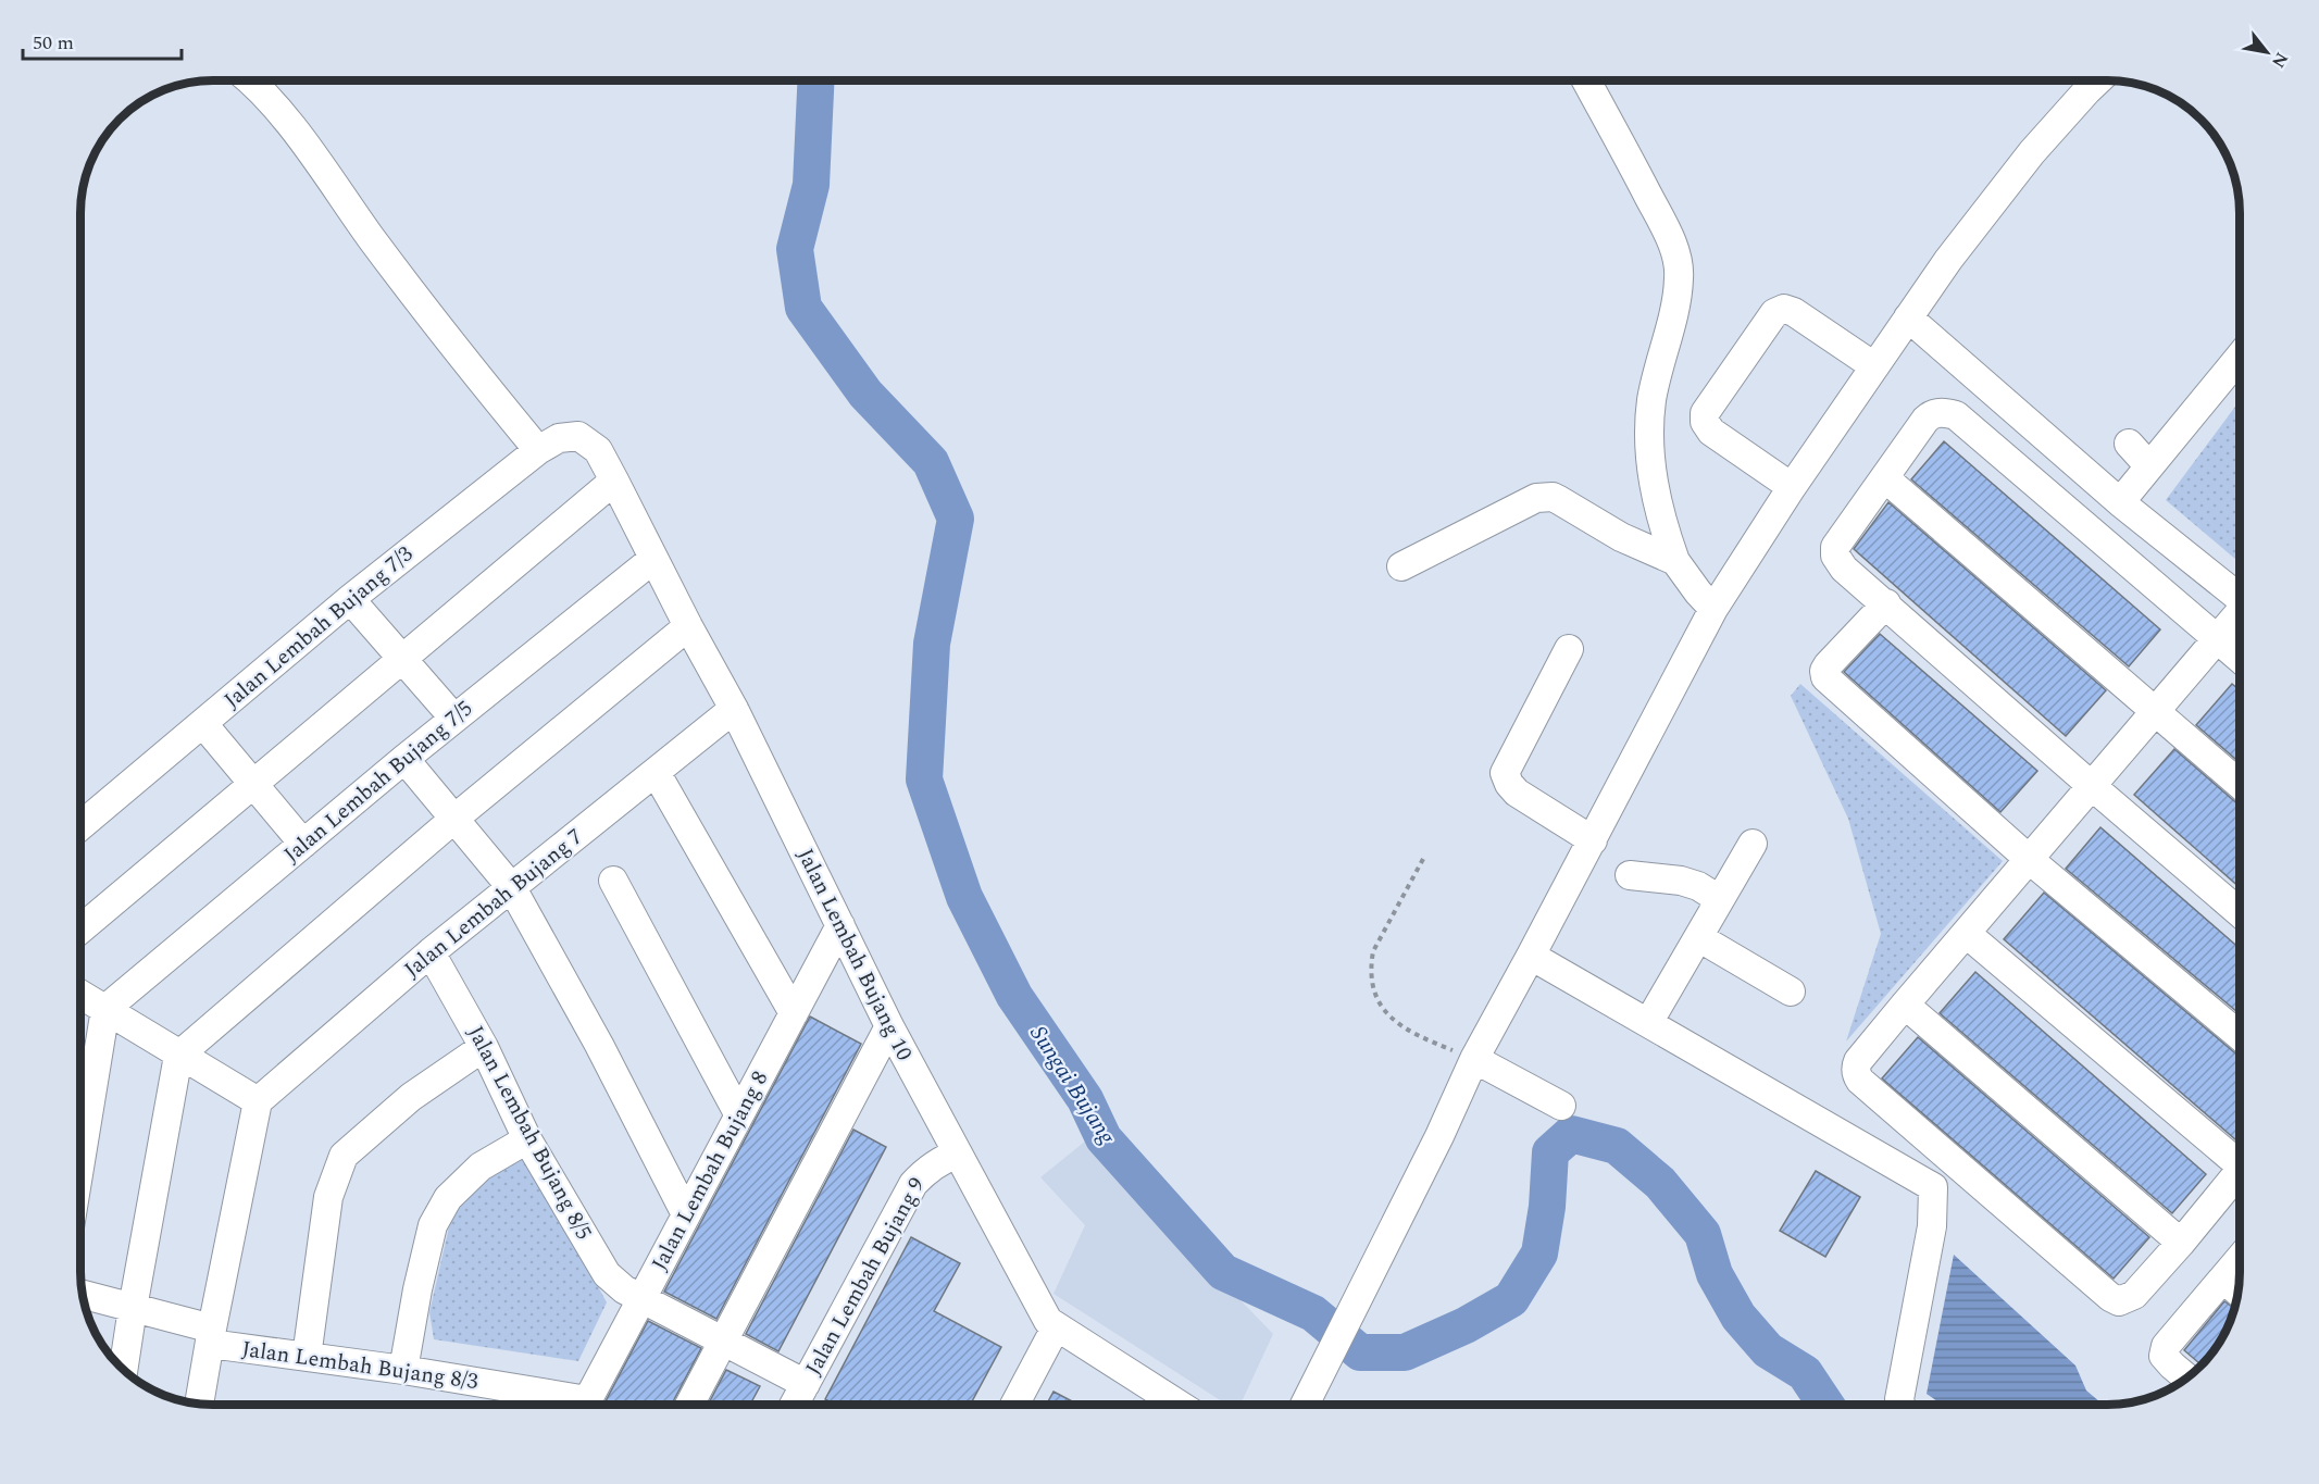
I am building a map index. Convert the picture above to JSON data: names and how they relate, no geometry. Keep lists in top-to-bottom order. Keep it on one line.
{"streets":{"street":["Jalan Lembah Bujang 7/3","Jalan Lembah Bujang 7/5","Jalan Lembah Bujang 7","Jalan Lembah Bujang 10","Jalan Lembah Bujang 8/5","Jalan Lembah Bujang 8","Jalan Lembah Bujang 9","Jalan Lembah Bujang 8/3"]},"crossings":[["Jalan Lembah Bujang 7/3","Jalan Lembah Bujang 10"],["Jalan Lembah Bujang 7/5","Jalan Lembah Bujang 10"],["Jalan Lembah Bujang 7","Jalan Lembah Bujang 10"],["Jalan Lembah Bujang 7","Jalan Lembah Bujang 8/5"],["Jalan Lembah Bujang 10","Jalan Lembah Bujang 8"],["Jalan Lembah Bujang 10","Jalan Lembah Bujang 9"],["Jalan Lembah Bujang 8/5","Jalan Lembah Bujang 8"],["Jalan Lembah Bujang 8/5","Jalan Lembah Bujang 9"]],"water":["Sungai Bujang"],"scale_bar":"50 m","north":"bottom right"}
